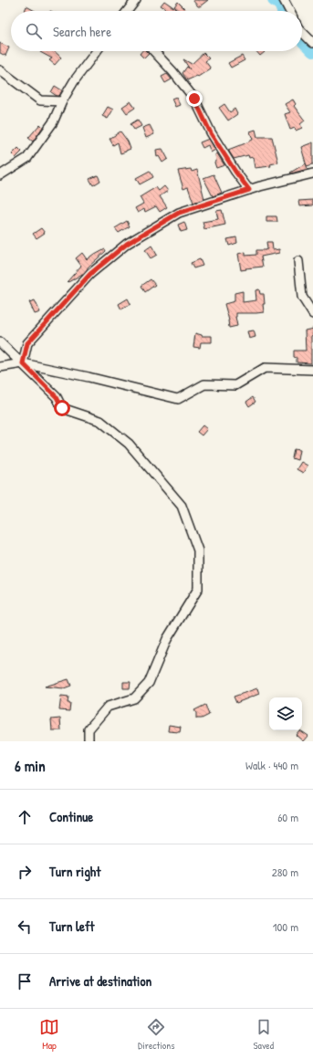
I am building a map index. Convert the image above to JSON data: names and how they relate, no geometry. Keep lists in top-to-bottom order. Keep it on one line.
{"page":{"search":"Search here","heading":["6 min","Walk · 440 m"],"list":[["Continue","60 m"],["Turn right","280 m"],["Turn left","100 m"],"Arrive at destination"],"nav":["Map","Directions","Saved"]}}
